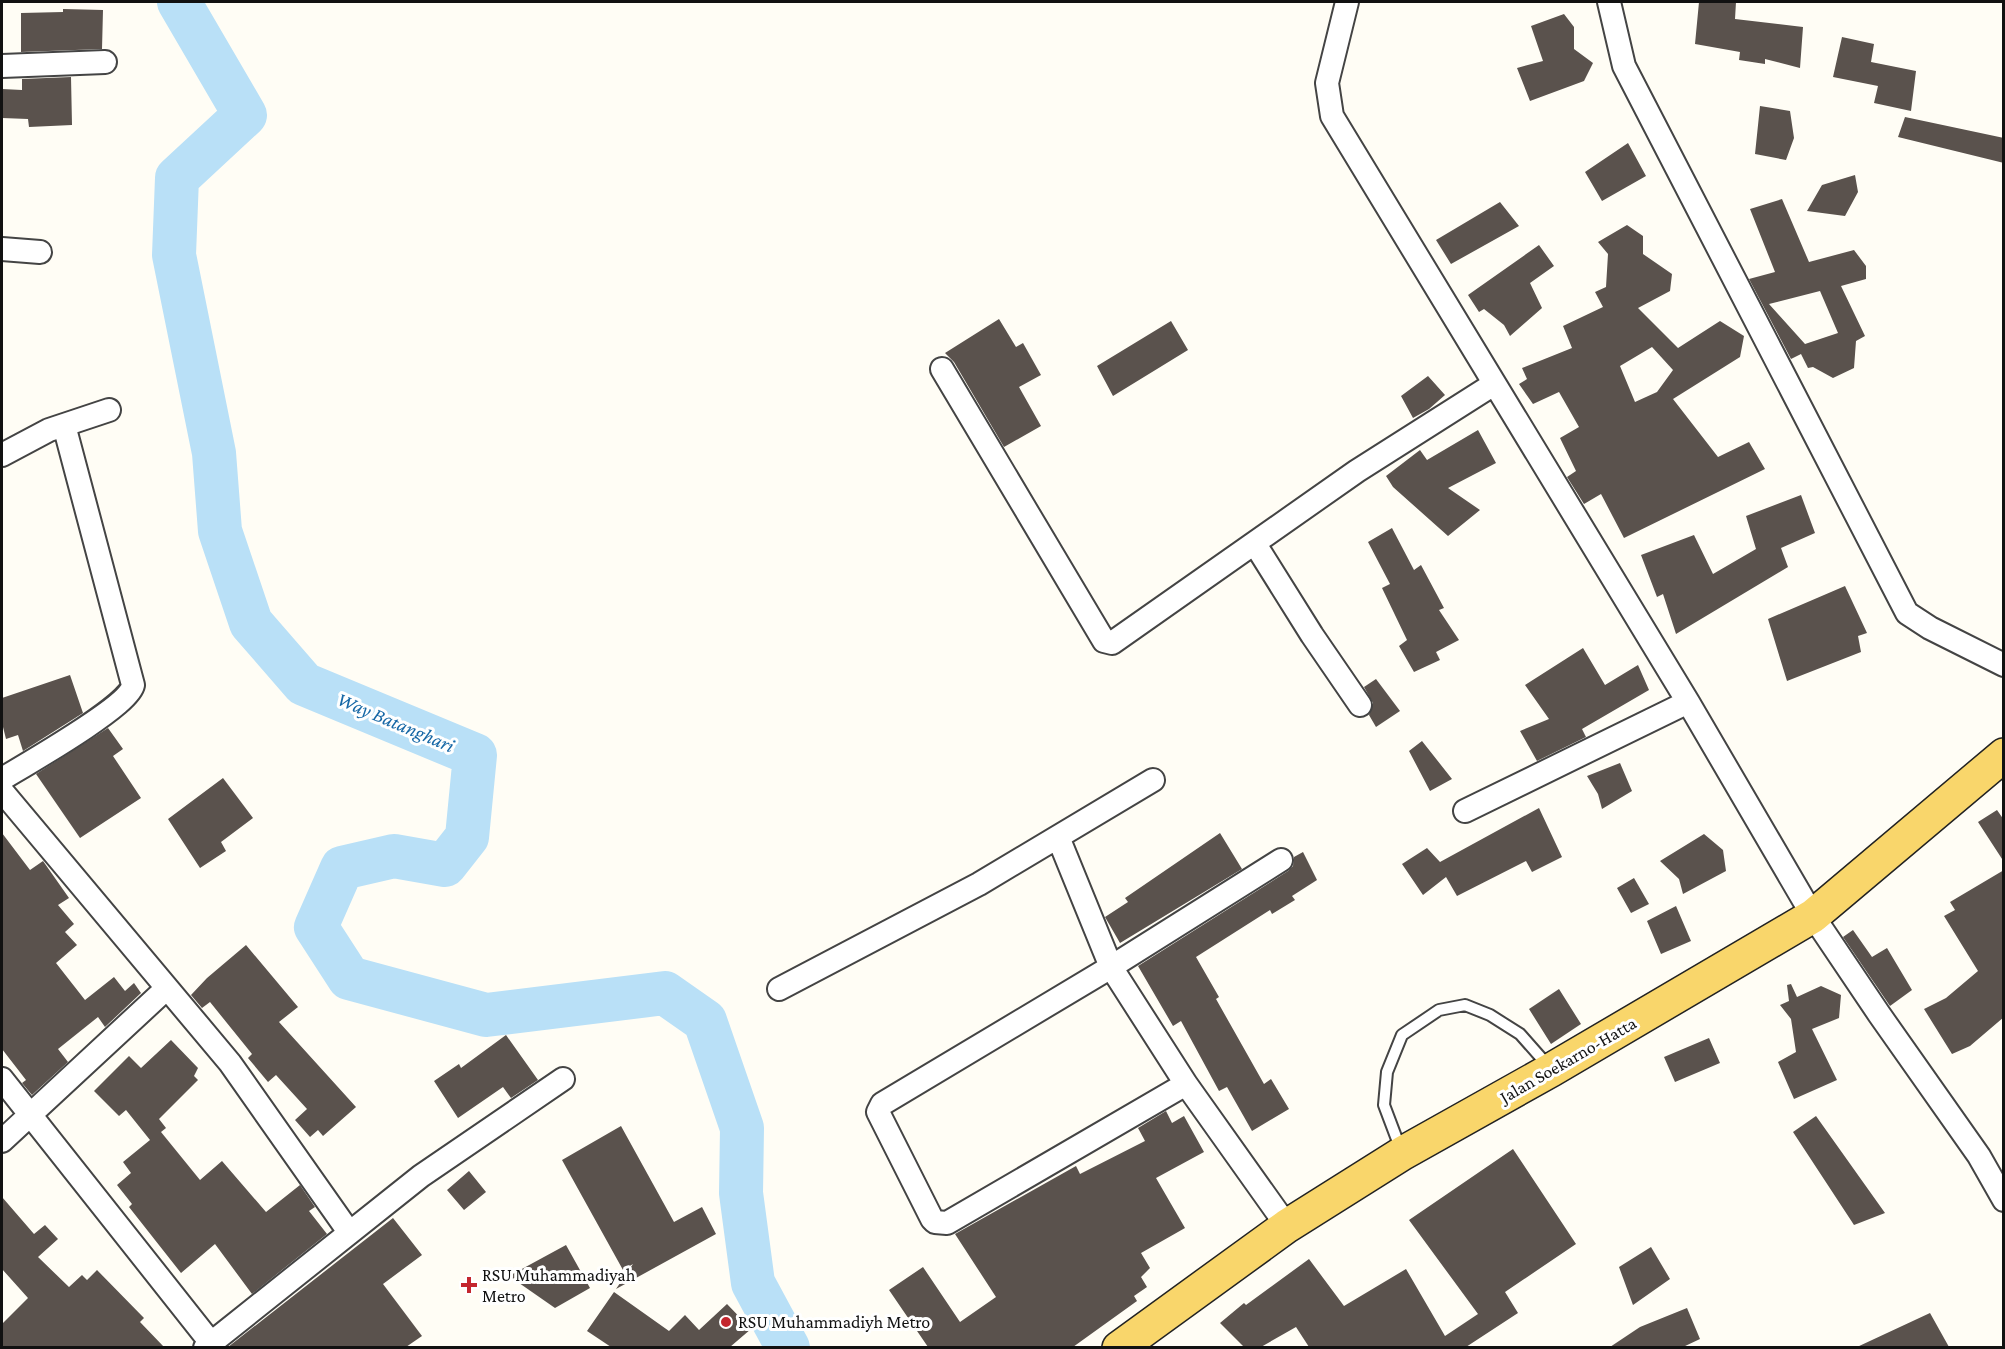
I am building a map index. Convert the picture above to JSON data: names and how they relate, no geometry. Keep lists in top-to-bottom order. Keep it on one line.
{"streets":{"main road":["Jalan Soekarno-Hatta"]},"water":["Way Batanghari"],"places":{"health":["RSU Muhammadiyah Metro"],"other":["RSU Muhammadiyh Metro"]}}
